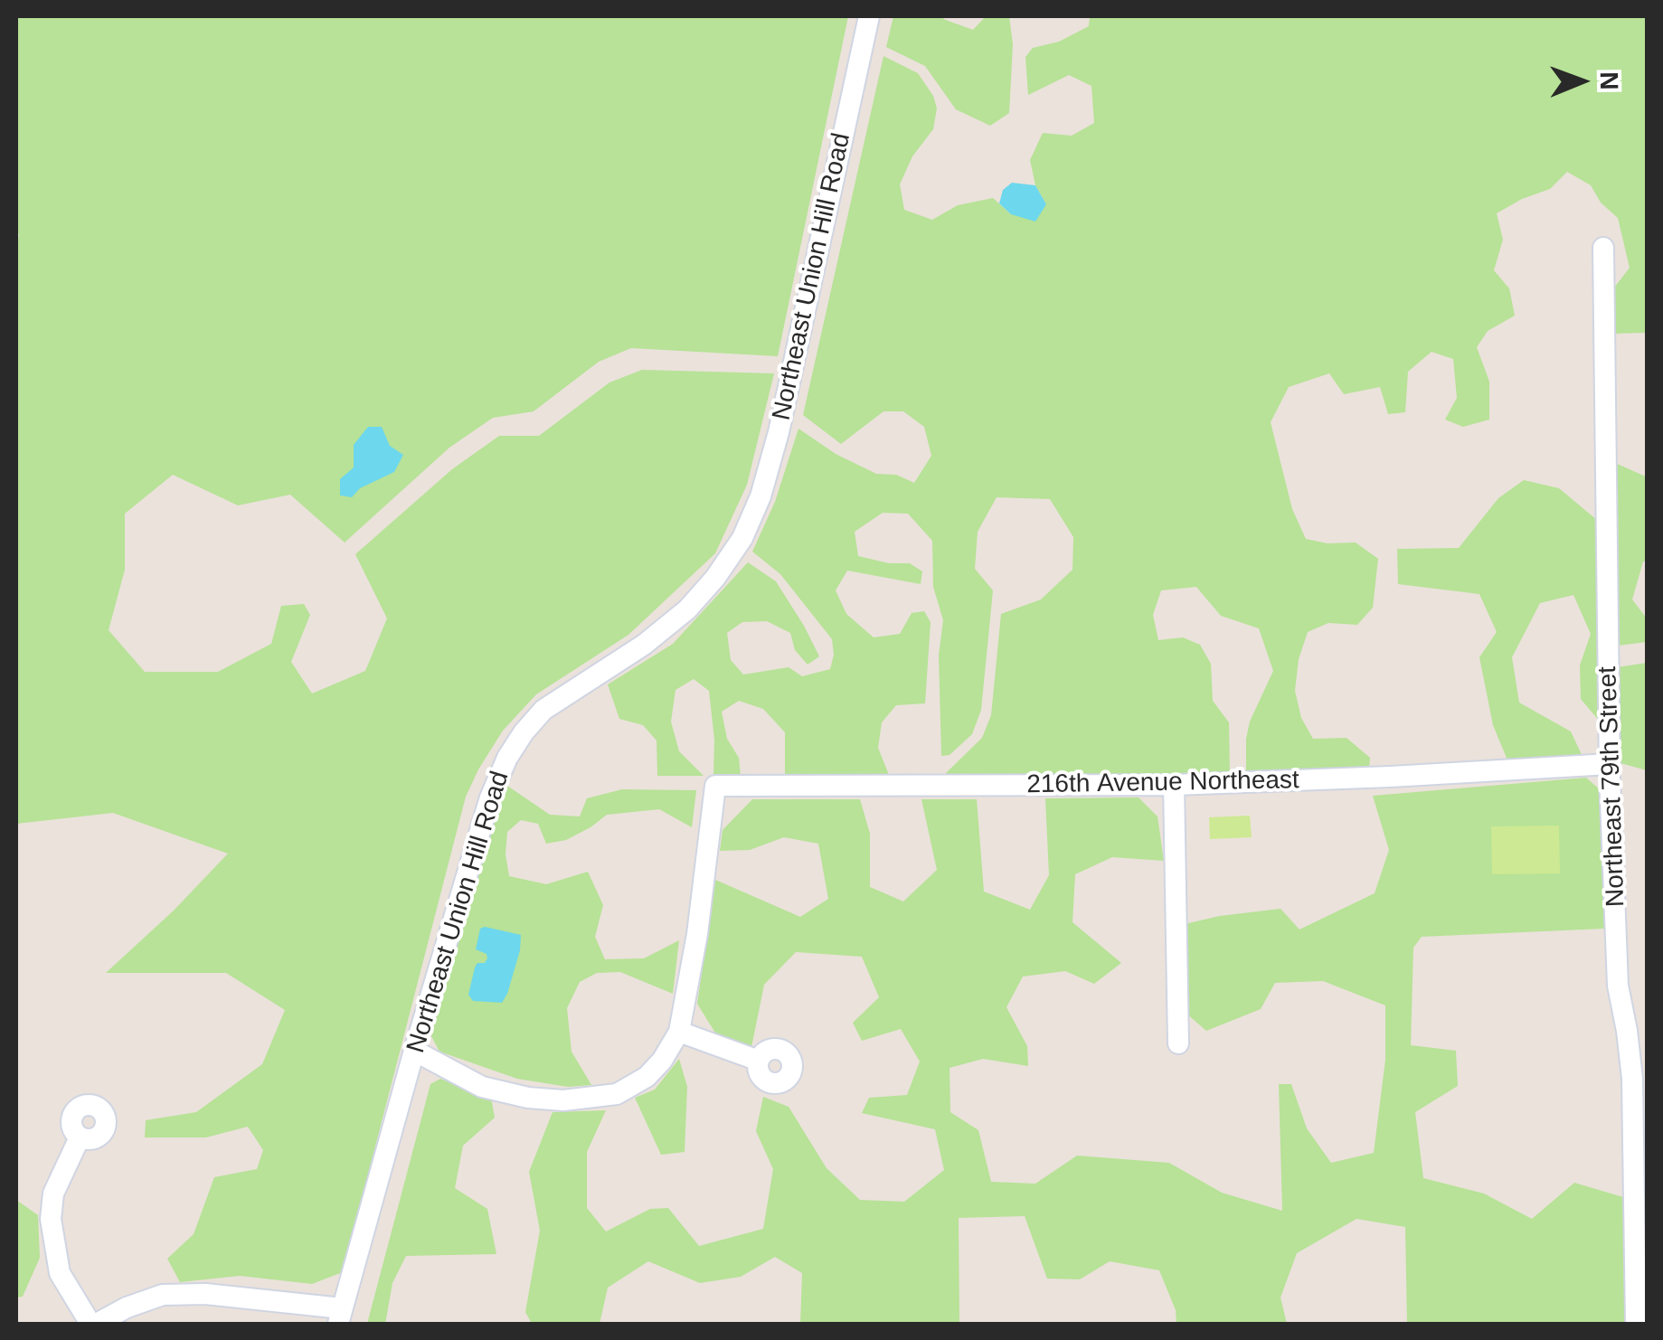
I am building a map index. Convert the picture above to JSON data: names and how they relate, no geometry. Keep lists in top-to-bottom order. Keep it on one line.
{"streets":{"street":["Northeast Union Hill Road","216th Avenue Northeast","Northeast 79th Street"]},"crossings":[["216th Avenue Northeast","Northeast 79th Street"]],"north":"right"}
